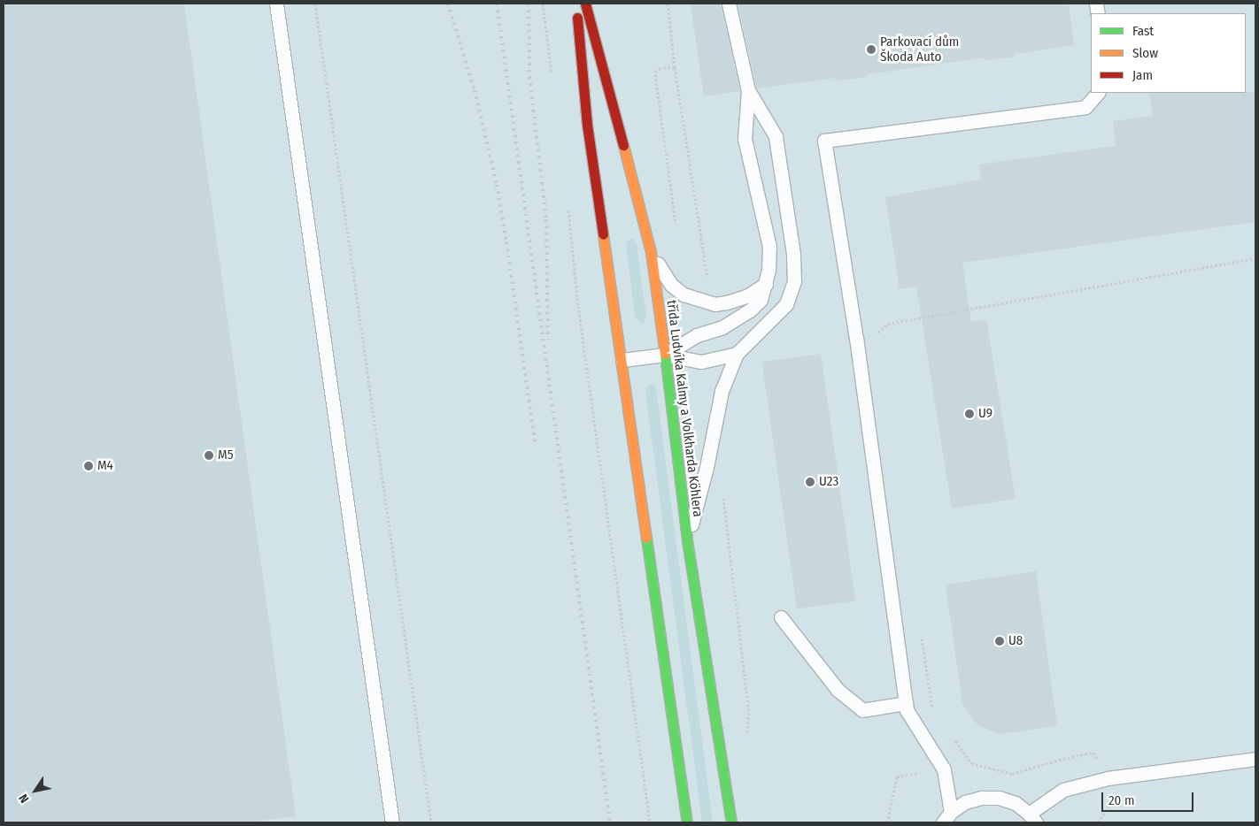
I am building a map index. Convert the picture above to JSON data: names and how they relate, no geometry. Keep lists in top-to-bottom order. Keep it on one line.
{"streets":{"street":["třída Ludvíka Kalmy a Volkharda Köhlera"]},"places":["Parkovací dům Škoda Auto","U9","M5","M4","U23","U8"],"legend":["Fast","Slow","Jam"],"scale_bar":"20 m","north":"bottom left"}
